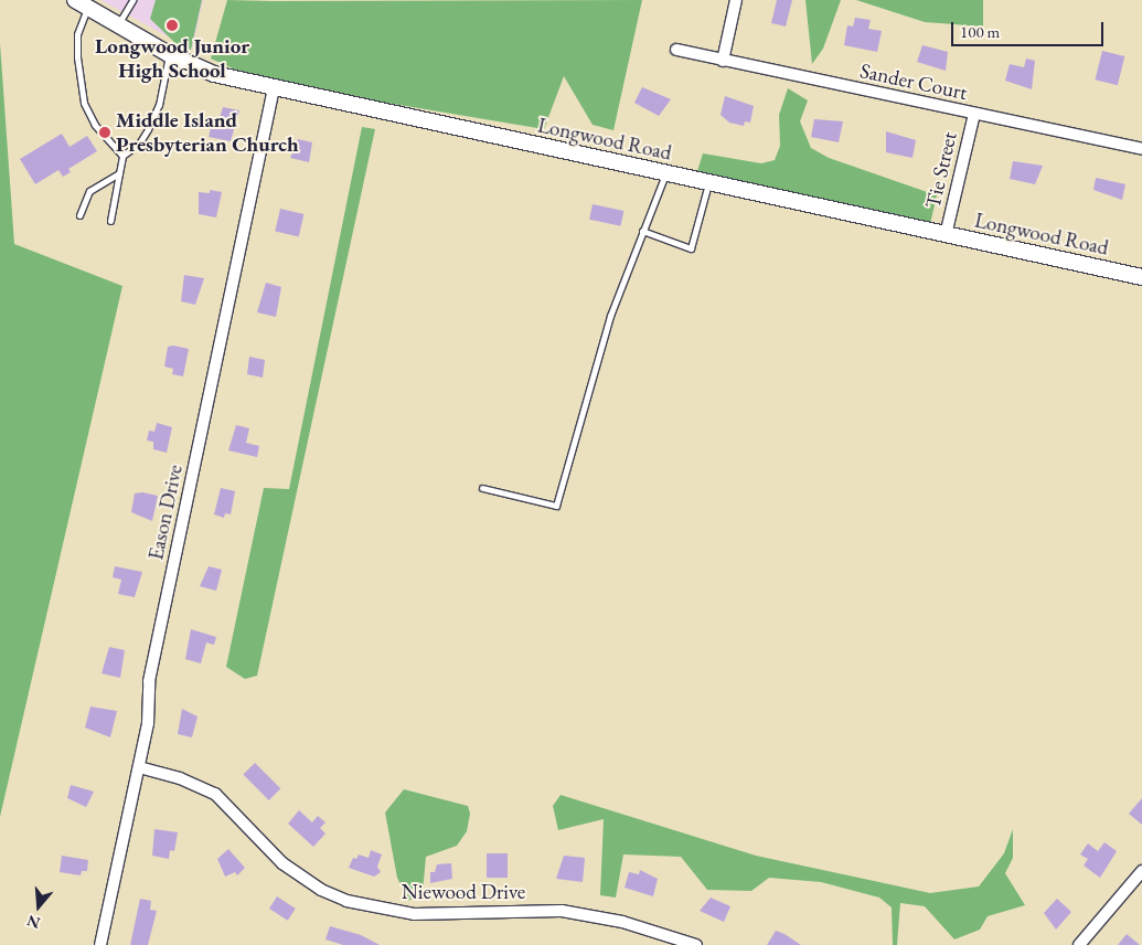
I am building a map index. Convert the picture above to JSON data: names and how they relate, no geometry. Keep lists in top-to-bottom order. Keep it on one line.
{"streets":{"main road":["Longwood Road"],"street":["Sander Court","Tie Street","Eason Drive","Niewood Drive"]},"crossings":[["Sander Court","Tie Street"],["Longwood Road","Tie Street"],["Longwood Road","Eason Drive"],["Eason Drive","Niewood Drive"]],"places":["Longwood Junior High School","Middle Island Presbyterian Church"],"scale_bar":"100 m","north":"bottom"}
